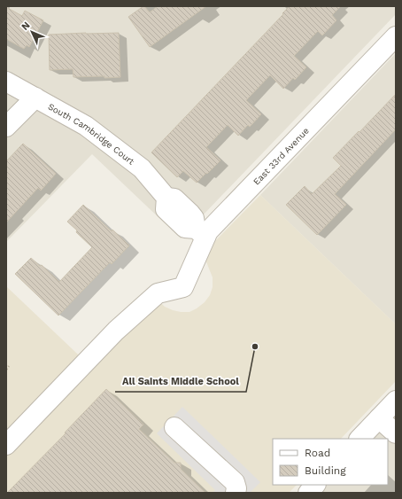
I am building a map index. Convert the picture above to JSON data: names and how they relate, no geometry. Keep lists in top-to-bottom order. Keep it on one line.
{"streets":{"street":["South Cambridge Court","East 33rd Avenue"]},"crossings":[["South Cambridge Court","East 33rd Avenue"]],"places":["All Saints Middle School"],"legend":["Road","Building"],"north":"top left"}
